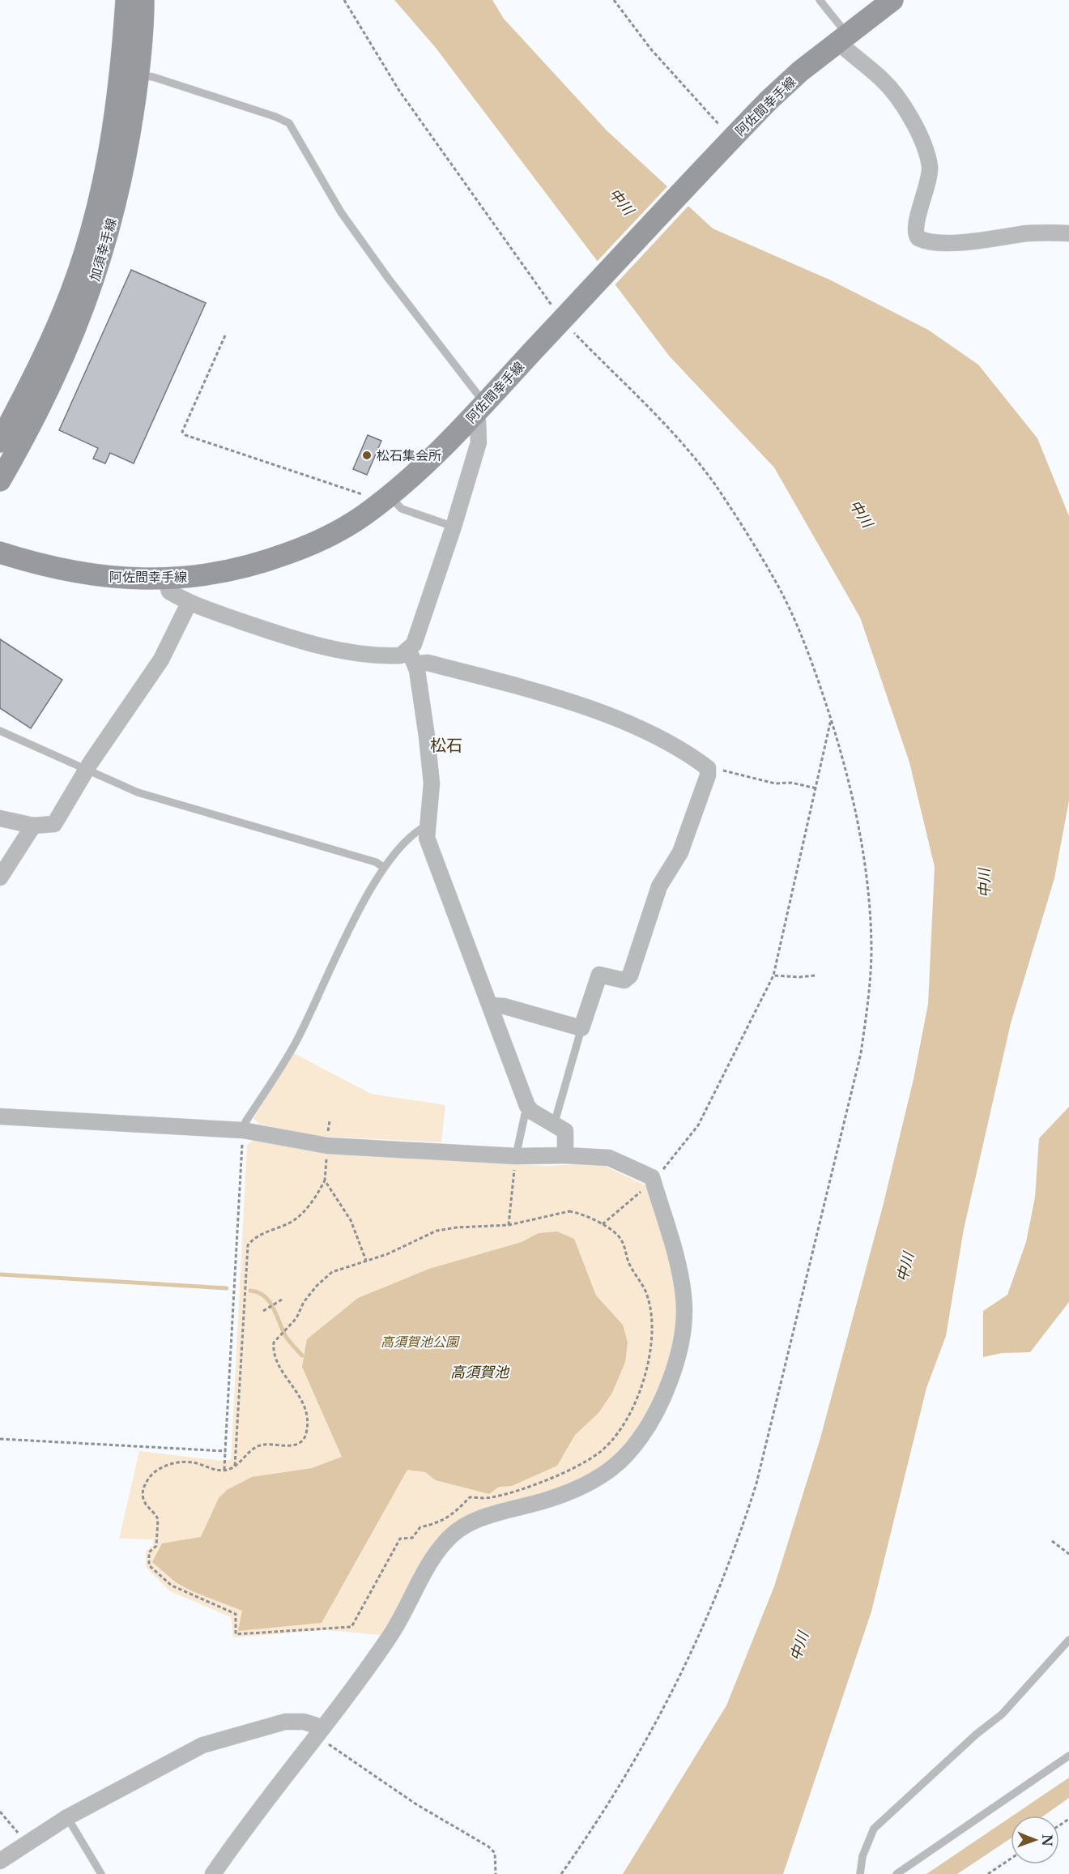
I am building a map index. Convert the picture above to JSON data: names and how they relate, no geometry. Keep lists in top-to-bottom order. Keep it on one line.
{"streets":{"main road":["阿佐間幸手線","加須幸手線"]},"districts":["松石"],"water":["中川","高須賀池"],"parks":["高須賀池公園"],"places":["松石集会所"],"north":"right"}
